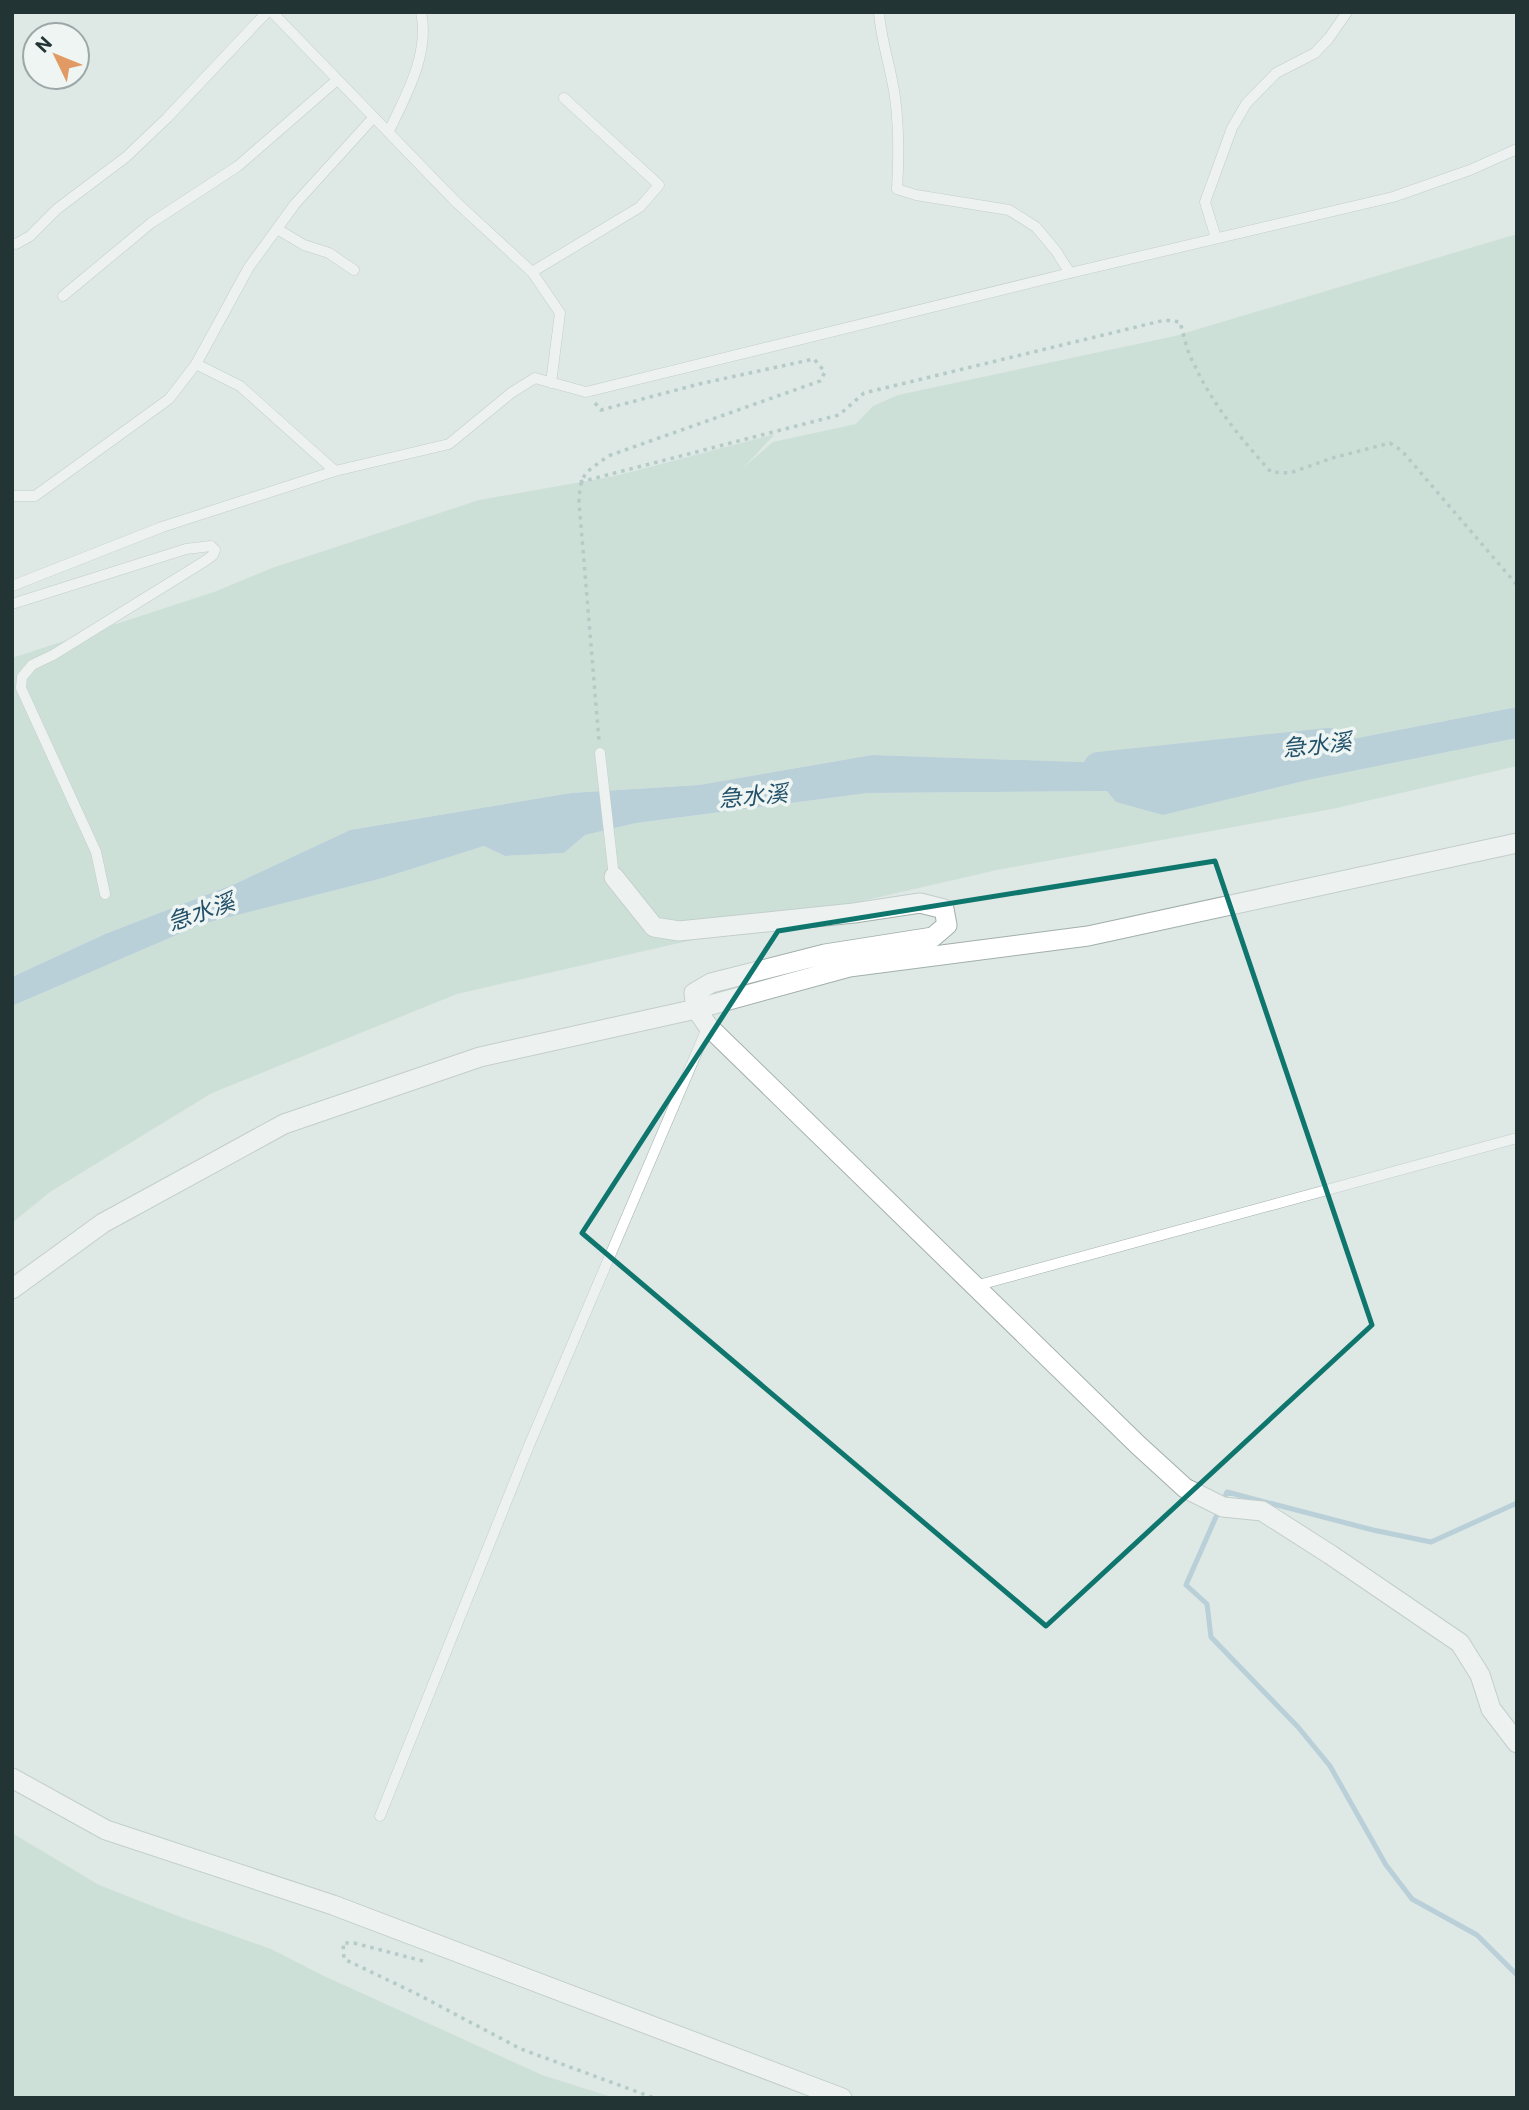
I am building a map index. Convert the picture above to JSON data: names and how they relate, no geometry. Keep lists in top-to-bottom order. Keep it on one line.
{"water":["急水溪"],"north":"top left"}
